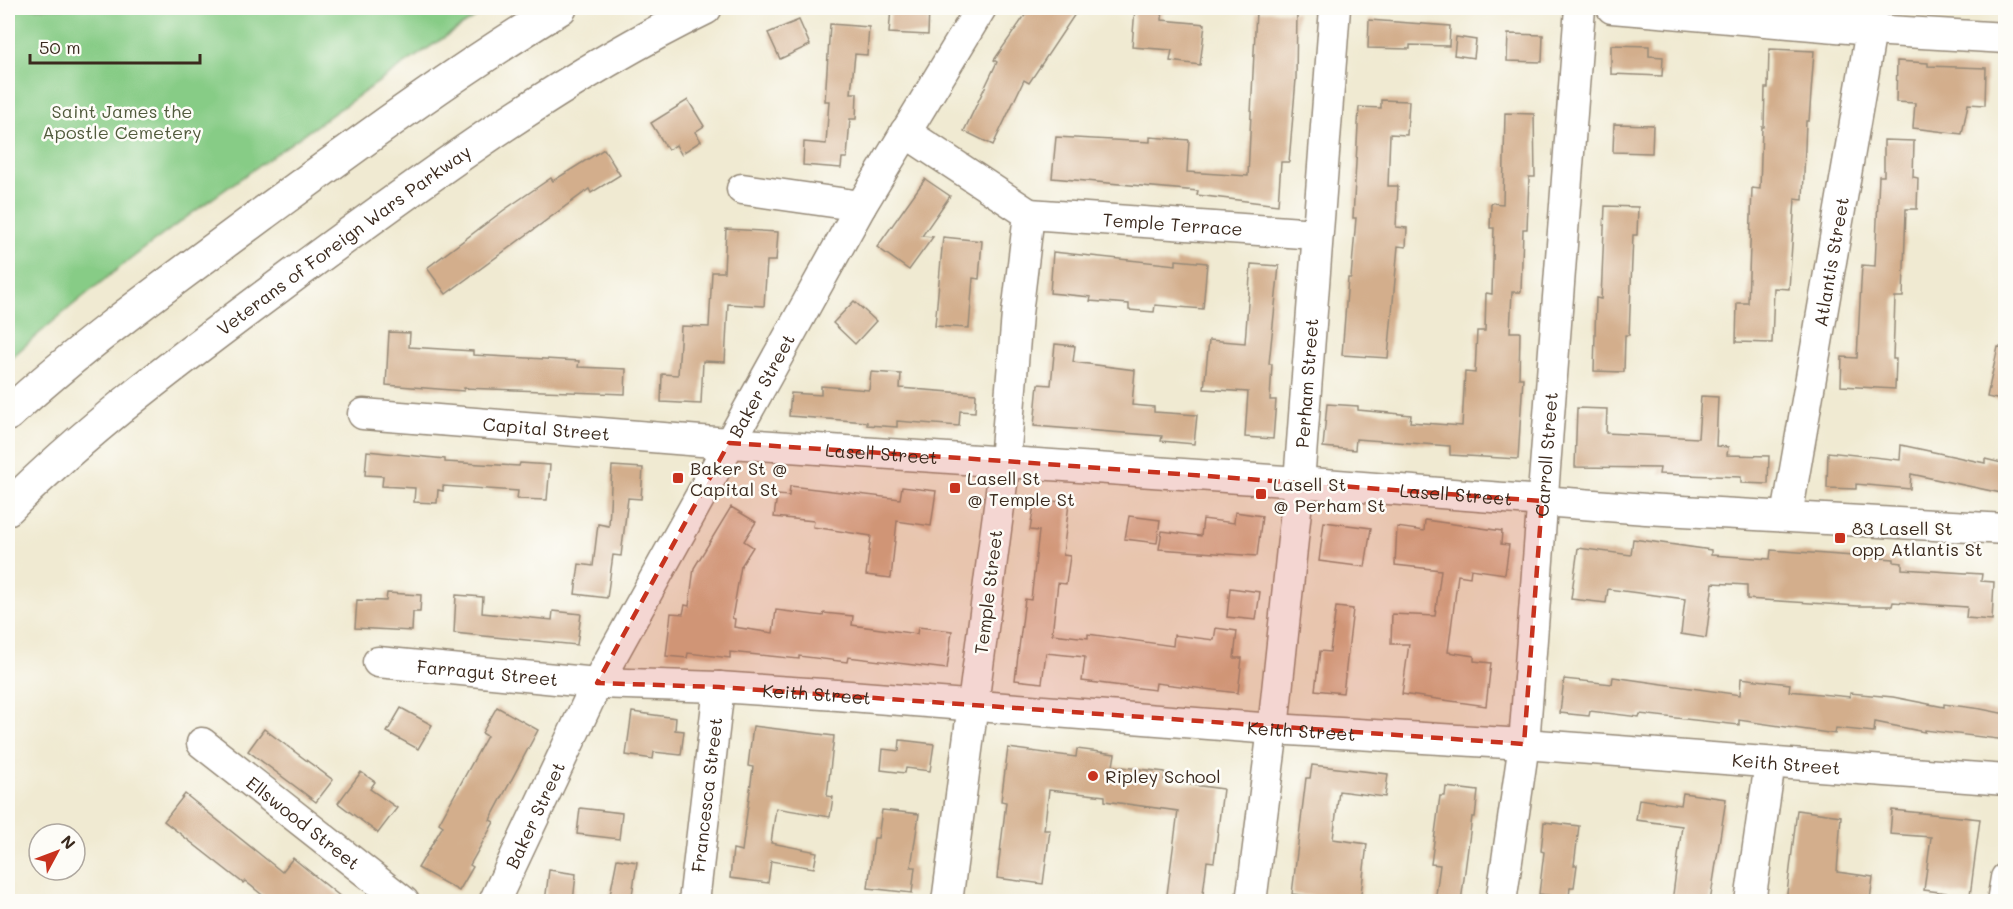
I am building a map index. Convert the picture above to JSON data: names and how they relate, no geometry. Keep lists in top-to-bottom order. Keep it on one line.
{"streets":{"highway":["Veterans of Foreign Wars Parkway"],"street":["Temple Terrace","Atlantis Street","Perham Street","Baker Street","Capital Street","Lasell Street","Carroll Street","Temple Street","Farragut Street","Keith Street","Francesca Street","Ellswood Street"]},"crossings":[["Temple Terrace","Perham Street"],["Temple Terrace","Temple Street"],["Atlantis Street","Lasell Street"],["Perham Street","Lasell Street"],["Perham Street","Keith Street"],["Baker Street","Capital Street"],["Baker Street","Lasell Street"],["Baker Street","Farragut Street"],["Baker Street","Keith Street"],["Capital Street","Lasell Street"],["Lasell Street","Carroll Street"],["Lasell Street","Temple Street"],["Carroll Street","Keith Street"],["Temple Street","Keith Street"],["Farragut Street","Keith Street"],["Keith Street","Francesca Street"]],"parks":["Saint James the Apostle Cemetery"],"places":{"transit":["Baker St @ Capital St","Lasell St @ Temple St","Lasell St @ Perham St","83 Lasell St opp Atlantis St"],"other":["Ripley School"]},"scale_bar":"50 m","north":"top right"}
